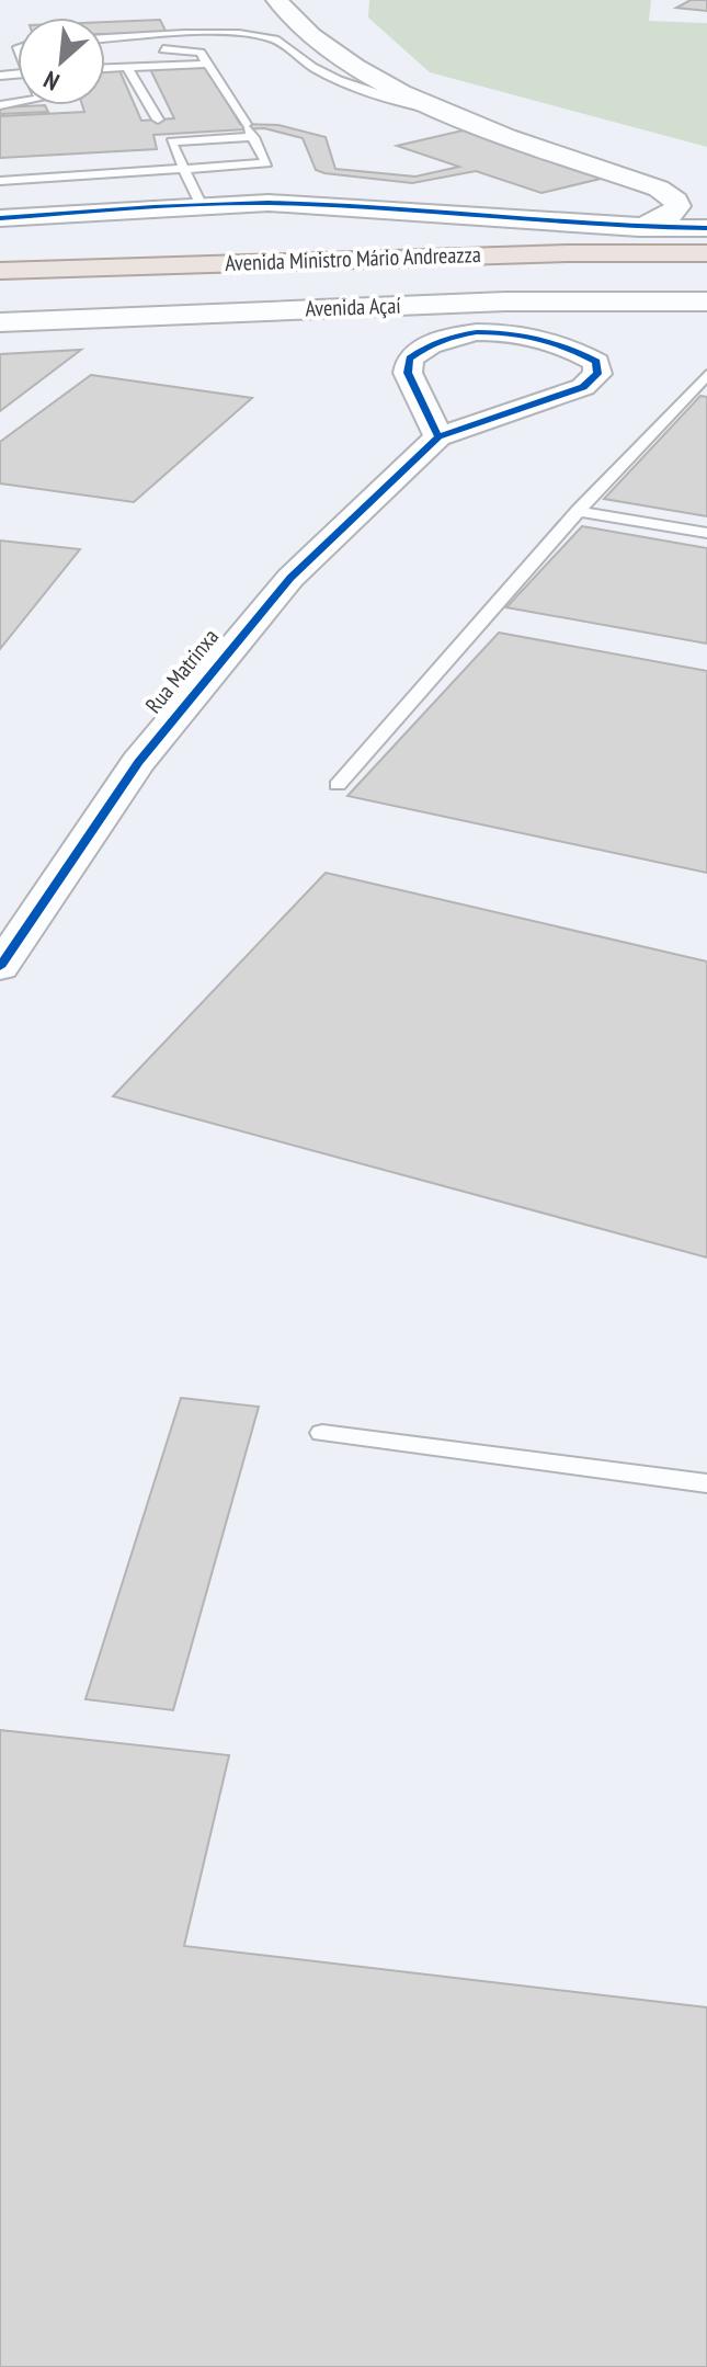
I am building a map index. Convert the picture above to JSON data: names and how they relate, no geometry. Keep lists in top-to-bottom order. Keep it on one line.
{"streets":{"main road":["Avenida Ministro Mário Andreazza"],"street":["Avenida Açaí","Rua Matrinxa"]},"north":"bottom left"}
